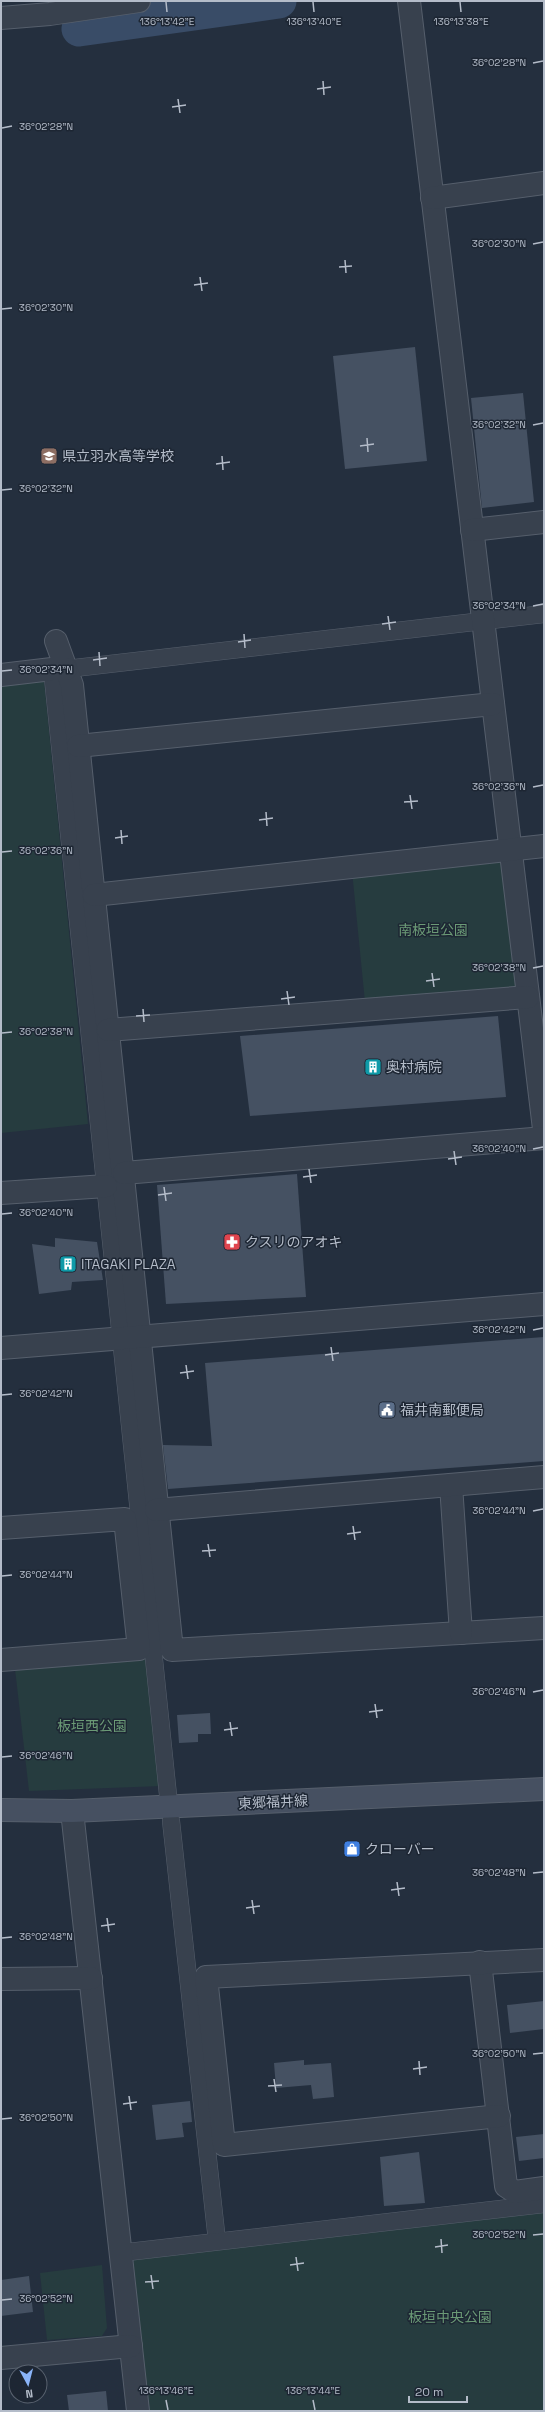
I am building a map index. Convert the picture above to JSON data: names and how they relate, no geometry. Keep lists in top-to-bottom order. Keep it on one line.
{"streets":{"main road":["東郷福井線"]},"parks":["南板垣公園","板垣西公園","板垣中央公園"],"places":{"school or university":["県立羽水高等学校"],"building":["奥村病院","ITAGAKI PLAZA"],"pharmacy":["クスリのアオキ"],"public building":["福井南郵便局"],"shop":["クローバー"]},"scale_bar":"20 m","north":"bottom","coordinates":["136°13'42\"E","136°13'40\"E","136°13'38\"E","36°02'28\"N","36°02'30\"N","36°02'32\"N","36°02'34\"N","36°02'36\"N","36°02'38\"N","36°02'40\"N","36°02'42\"N","36°02'44\"N","36°02'46\"N","36°02'48\"N","36°02'50\"N","36°02'52\"N","136°13'46\"E","136°13'44\"E"]}
